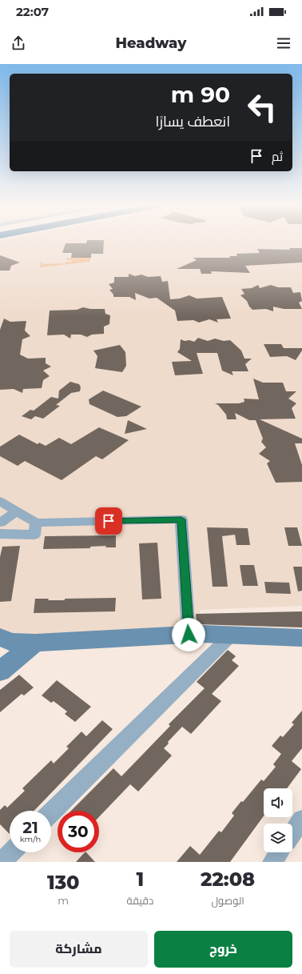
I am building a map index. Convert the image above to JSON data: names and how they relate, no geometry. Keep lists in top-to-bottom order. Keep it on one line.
{"page":{"status":"22:07","header":"Headway","turn":["90 m","انعطف يسارًا"],"then":"ثم","speed":"21 km/h","limit":"30","eta":["22:08","الوصول","1","دقيقة","130","m"],"buttons":["خروج","مشاركة"]}}
